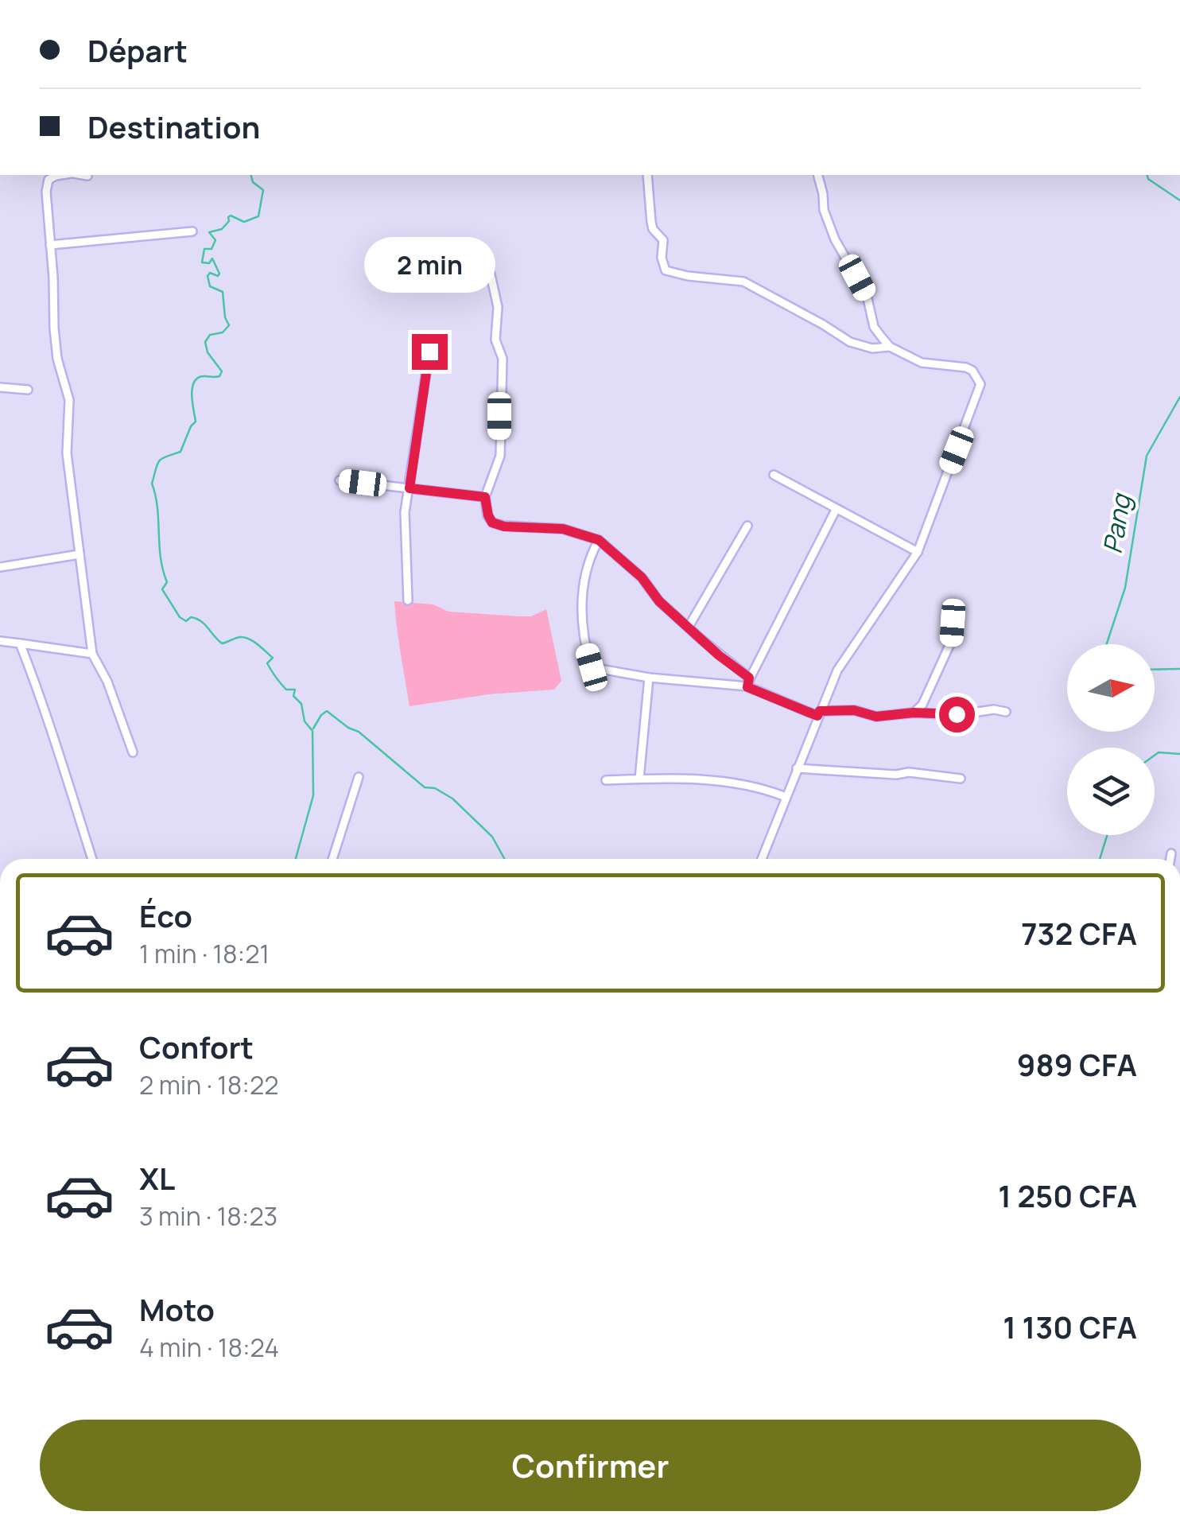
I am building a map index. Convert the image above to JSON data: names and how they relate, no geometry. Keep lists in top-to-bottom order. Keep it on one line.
{"water":["Pang"],"north":"right","page":{"banner":["Départ","Destination"],"bubble":"2 min","list":[{"name":"Éco","note":"1 min · 18:21","value":"732 CFA"},{"name":"Confort","note":"2 min · 18:22","value":"989 CFA"},{"name":"XL","note":"3 min · 18:23","value":"1 250 CFA"},{"name":"Moto","note":"4 min · 18:24","value":"1 130 CFA"}],"buttons":"Confirmer"}}
